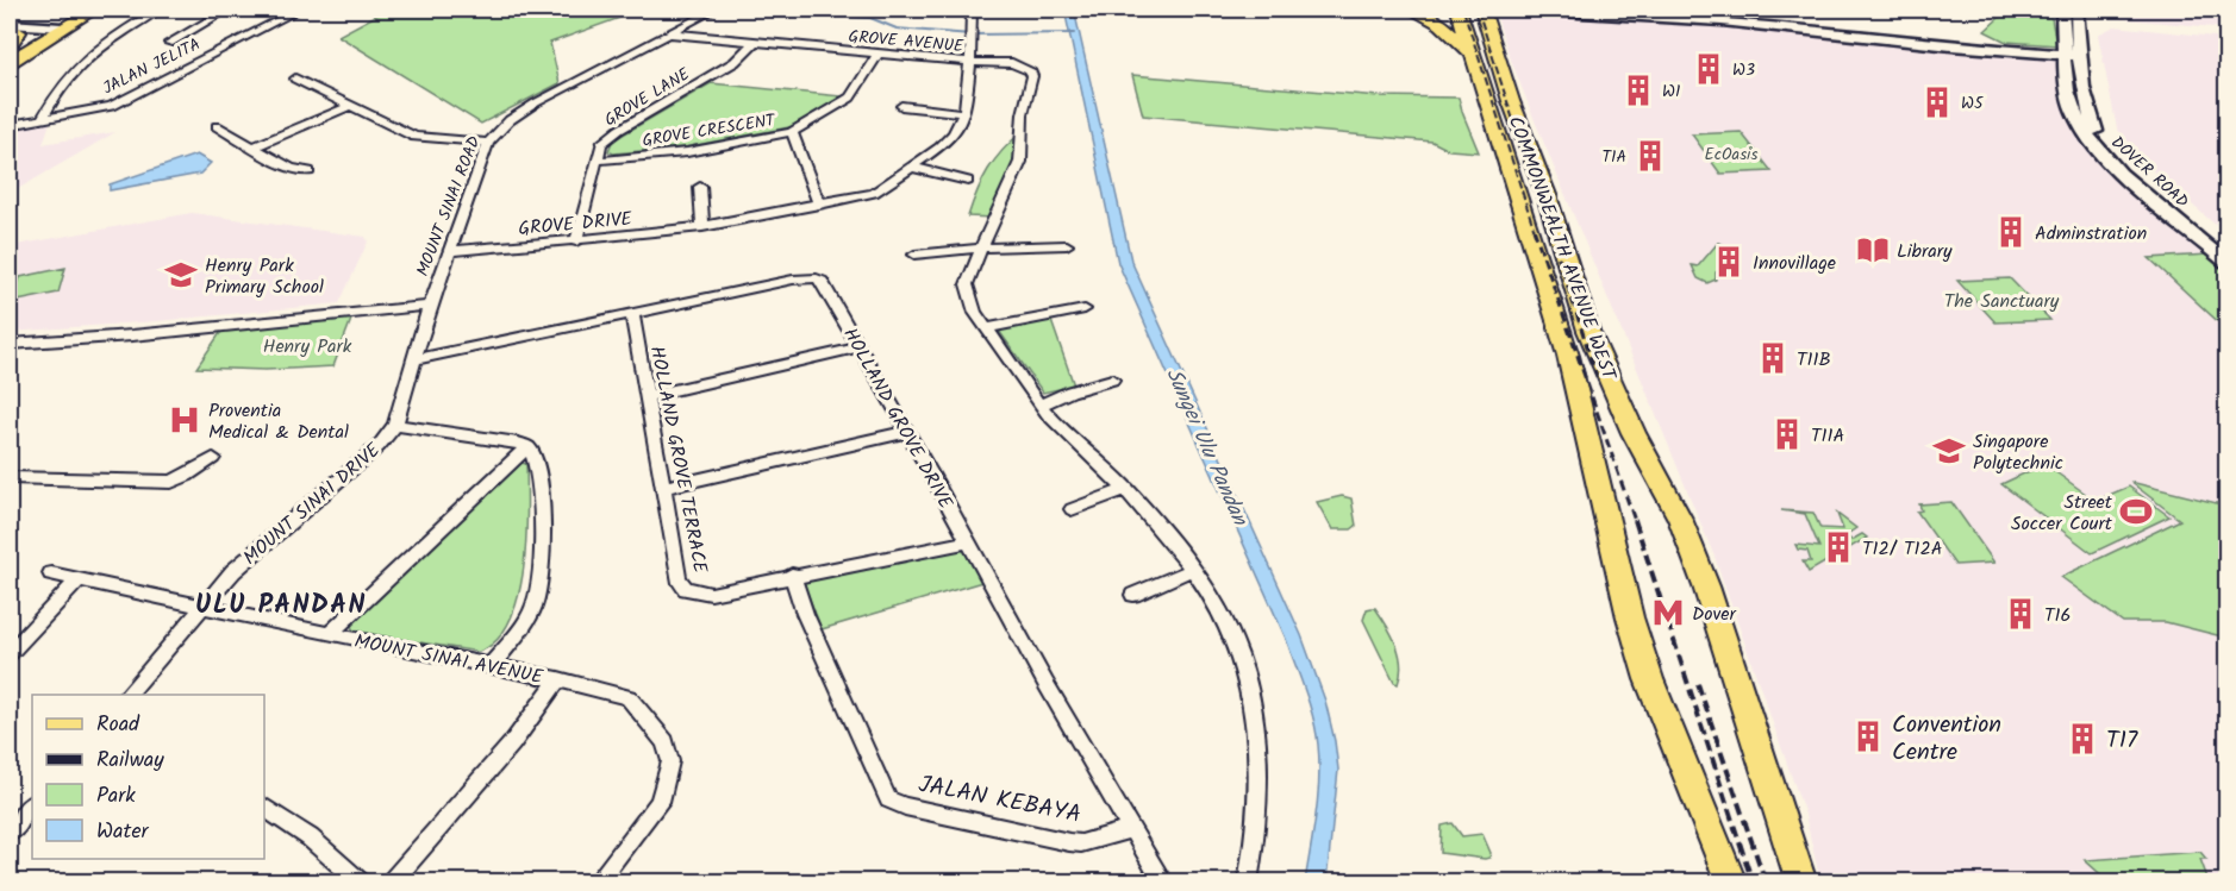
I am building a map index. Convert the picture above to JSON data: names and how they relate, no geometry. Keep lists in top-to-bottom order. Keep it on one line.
{"streets":{"main road":["COMMONWEALTH AVENUE WEST"],"street":["GROVE AVENUE","JALAN JELITA","GROVE LANE","GROVE CRESCENT","DOVER ROAD","MOUNT SINAI ROAD","GROVE DRIVE","HOLLAND GROVE DRIVE","HOLLAND GROVE TERRACE","MOUNT SINAI DRIVE","MOUNT SINAI AVENUE","JALAN KEBAYA"]},"crossings":[["GROVE AVENUE","GROVE LANE"],["GROVE AVENUE","GROVE CRESCENT"],["GROVE AVENUE","MOUNT SINAI ROAD"],["GROVE AVENUE","GROVE DRIVE"],["GROVE LANE","GROVE CRESCENT"],["GROVE LANE","GROVE DRIVE"],["MOUNT SINAI ROAD","GROVE DRIVE"],["MOUNT SINAI ROAD","HOLLAND GROVE DRIVE"],["MOUNT SINAI ROAD","MOUNT SINAI DRIVE"],["HOLLAND GROVE DRIVE","HOLLAND GROVE TERRACE"],["HOLLAND GROVE DRIVE","MOUNT SINAI DRIVE"],["HOLLAND GROVE DRIVE","JALAN KEBAYA"],["HOLLAND GROVE TERRACE","JALAN KEBAYA"],["MOUNT SINAI DRIVE","MOUNT SINAI AVENUE"]],"districts":["ULU PANDAN"],"water":["Sungei Ulu Pandan"],"parks":["EcOasis","The Sanctuary","Henry Park"],"places":{"building":["W3","W1","W5","T1A","Adminstration","Innovillage","T11B","T11A","T12/ T12A","T16","Convention Centre","T17"],"library":["Library"],"school or university":["Henry Park Primary School","Singapore Polytechnic"],"hospital":["Proventia Medical & Dental"],"sports":["Street Soccer Court"],"metro station":["Dover"]},"legend":["Road","Railway","Park","Water"]}
